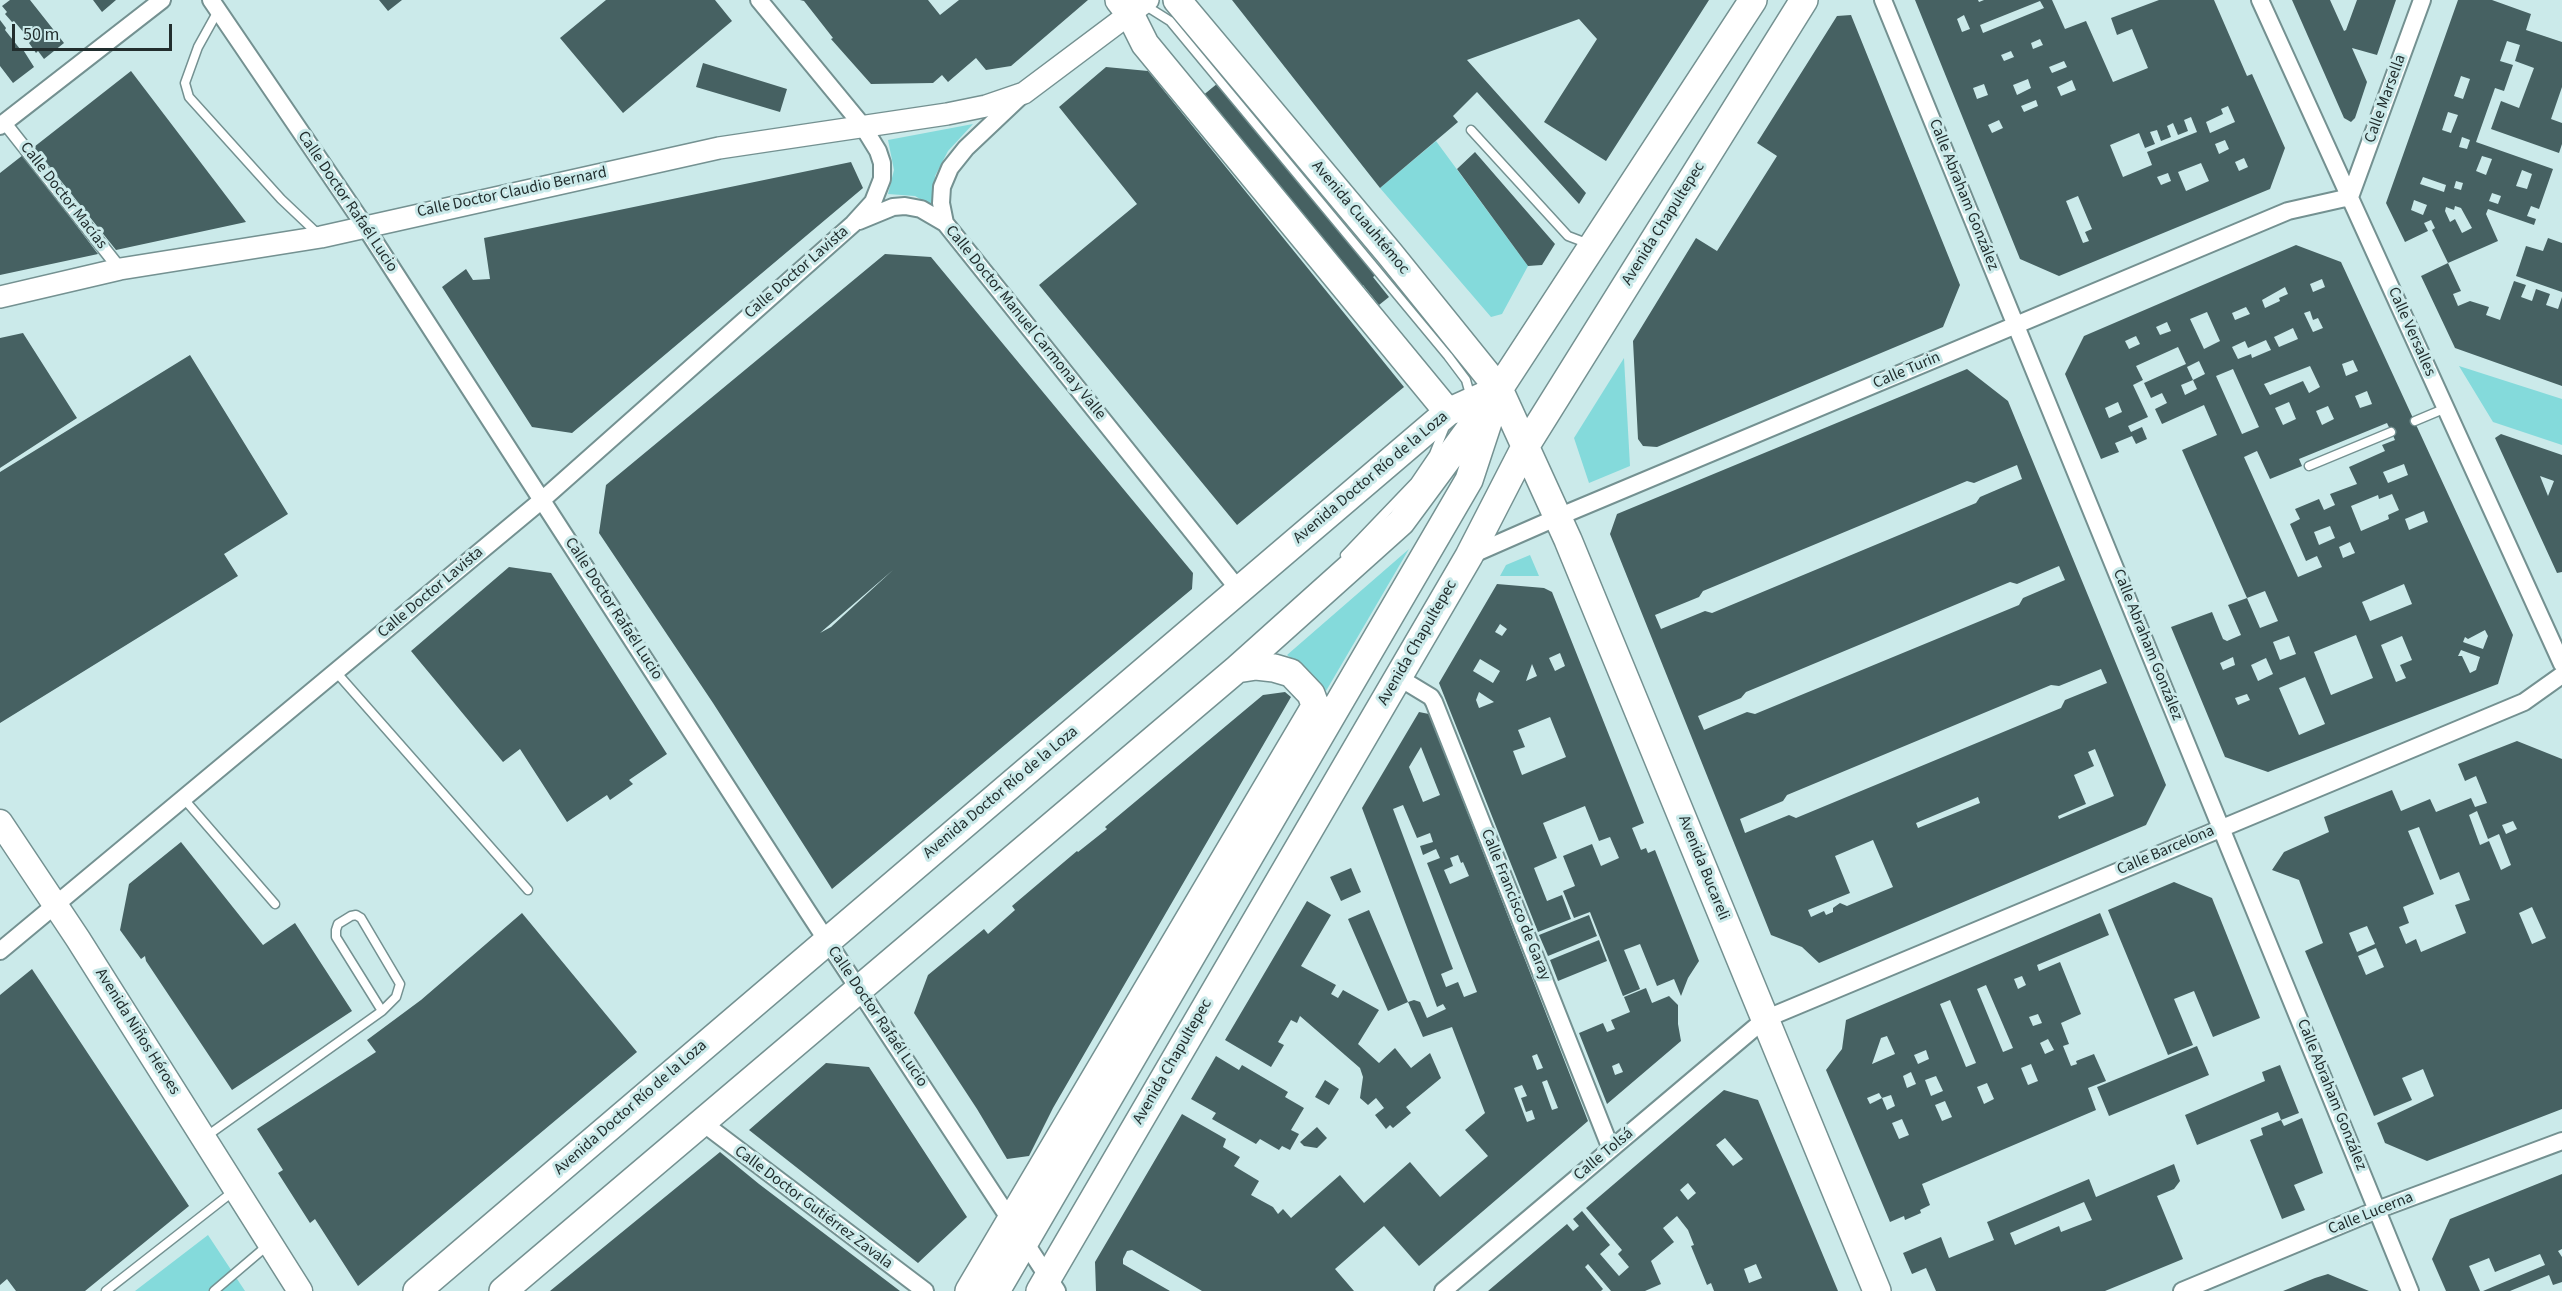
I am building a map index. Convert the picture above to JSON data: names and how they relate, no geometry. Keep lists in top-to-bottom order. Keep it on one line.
{"streets":{"main road":["Avenida Cuauhtémoc","Avenida Chapultepec","Avenida Doctor Río de la Loza","Avenida Bucareli","Avenida Niños Héroes"],"street":["Calle Marsella","Calle Doctor Claudio Bernard","Calle Abraham González","Calle Doctor Macías","Calle Doctor Rafaél Lucio","Calle Doctor Lavista","Calle Doctor Manuel Carmona y Valle","Calle Versalles","Calle Turin","Calle Barcelona","Calle Francisco de Garay","Calle Tolsá","Calle Doctor Gutiérrez Zavala","Calle Lucerna"]},"crossings":[["Calle Marsella","Calle Versalles"],["Calle Marsella","Calle Turin"],["Calle Doctor Claudio Bernard","Calle Doctor Macías"],["Calle Doctor Claudio Bernard","Calle Doctor Rafaél Lucio"],["Calle Abraham González","Calle Turin"],["Calle Abraham González","Calle Barcelona"],["Calle Abraham González","Calle Lucerna"],["Calle Doctor Rafaél Lucio","Avenida Chapultepec"],["Calle Doctor Rafaél Lucio","Calle Doctor Lavista"],["Calle Doctor Rafaél Lucio","Avenida Doctor Río de la Loza"],["Avenida Cuauhtémoc","Avenida Chapultepec"],["Avenida Cuauhtémoc","Avenida Doctor Río de la Loza"],["Avenida Cuauhtémoc","Avenida Bucareli"],["Avenida Chapultepec","Calle Turin"],["Avenida Chapultepec","Avenida Bucareli"],["Avenida Chapultepec","Calle Francisco de Garay"],["Calle Doctor Lavista","Calle Doctor Manuel Carmona y Valle"],["Calle Doctor Lavista","Avenida Niños Héroes"],["Calle Doctor Manuel Carmona y Valle","Avenida Doctor Río de la Loza"],["Calle Versalles","Calle Turin"],["Calle Turin","Avenida Bucareli"],["Avenida Doctor Río de la Loza","Calle Doctor Gutiérrez Zavala"],["Calle Barcelona","Avenida Bucareli"],["Calle Barcelona","Calle Tolsá"],["Avenida Bucareli","Calle Tolsá"],["Calle Francisco de Garay","Calle Tolsá"]],"scale_bar":"50 m"}
